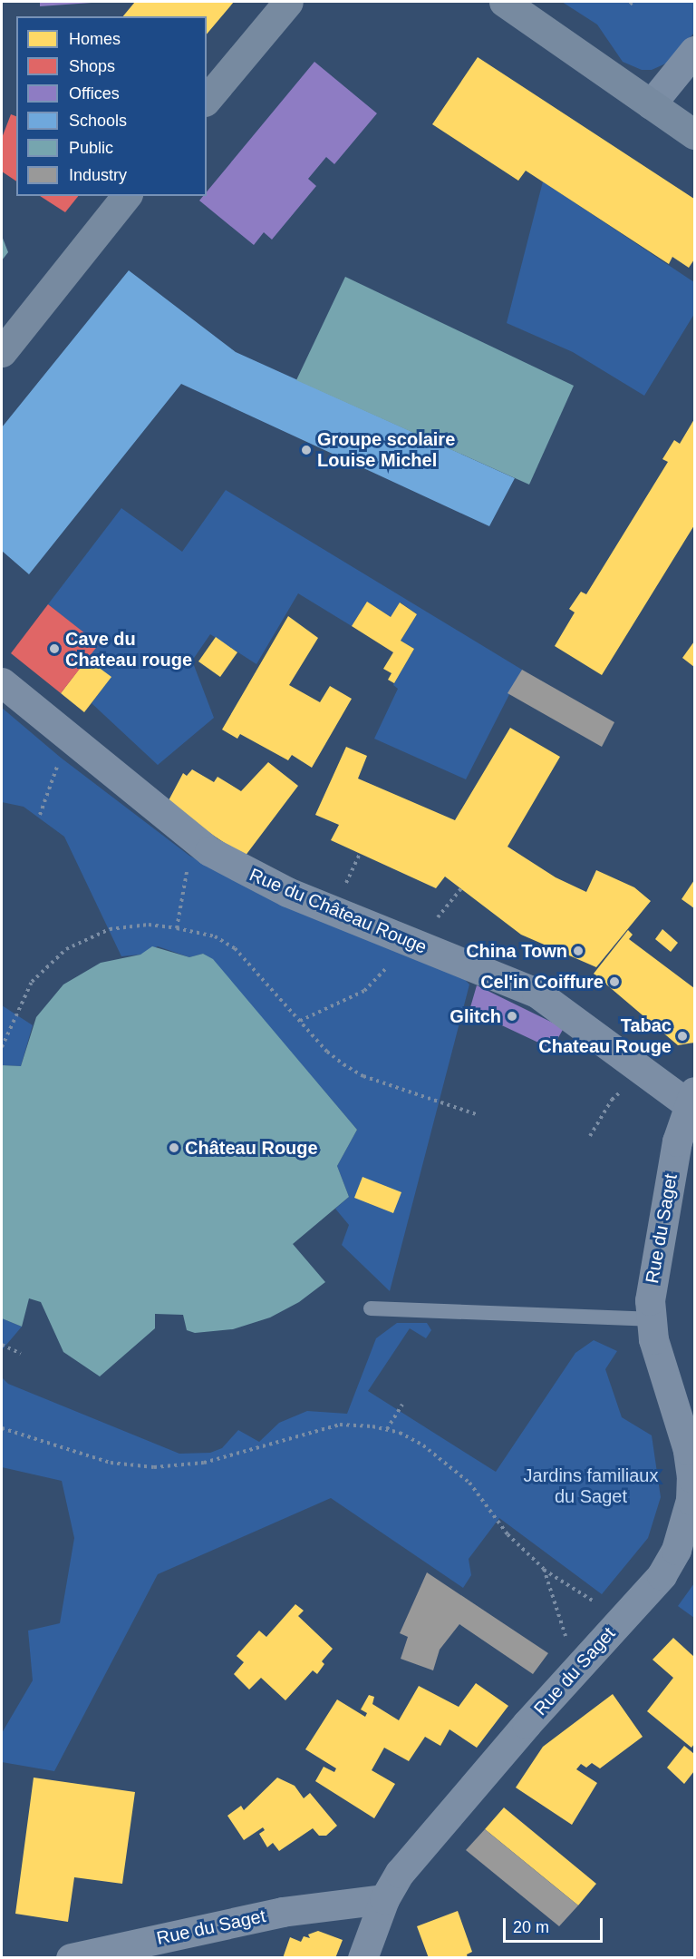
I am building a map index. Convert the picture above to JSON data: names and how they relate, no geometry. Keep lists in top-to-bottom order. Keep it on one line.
{"streets":{"street":["Rue du Château Rouge","Rue du Saget"]},"crossings":[["Rue du Château Rouge","Rue du Saget"]],"parks":["Jardins familiaux du Saget"],"places":["Groupe scolaire Louise Michel","Cave du Chateau rouge","China Town","Cel'in Coiffure","Glitch","Tabac Chateau Rouge","Château Rouge"],"legend":["Homes","Shops","Offices","Schools","Public","Industry"],"scale_bar":"20 m"}
